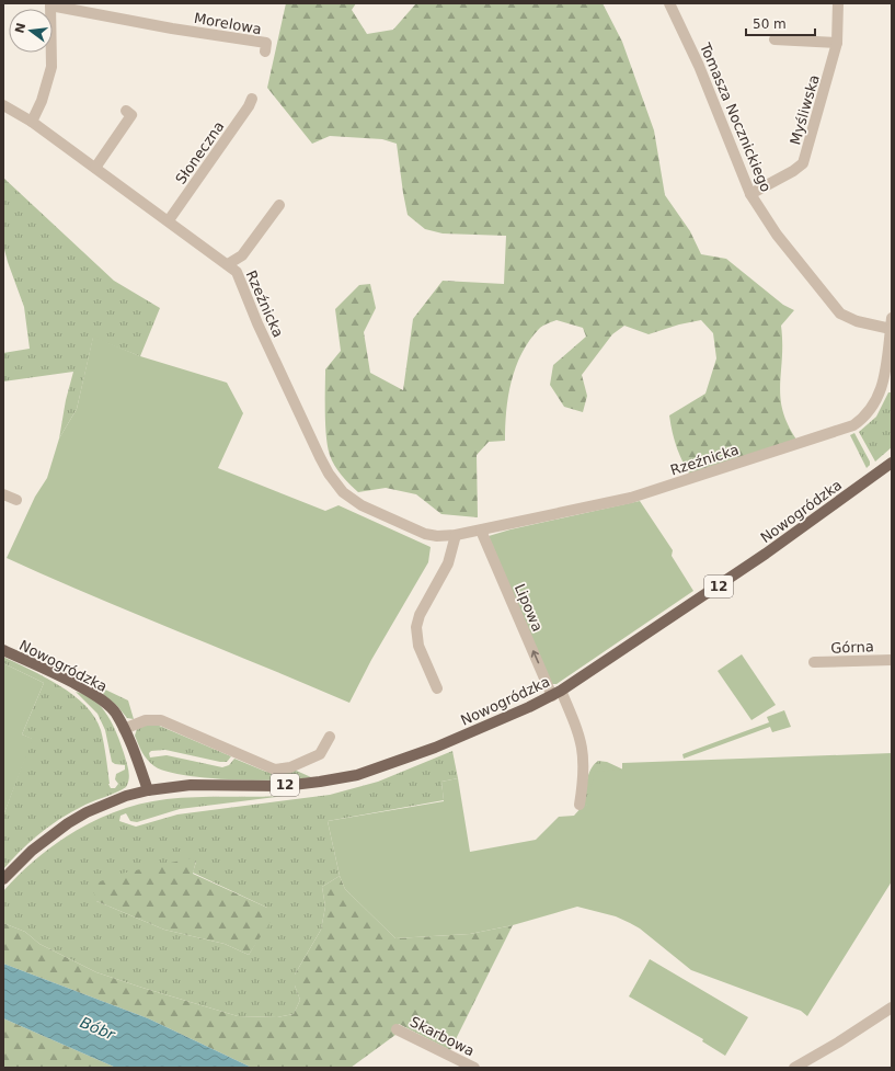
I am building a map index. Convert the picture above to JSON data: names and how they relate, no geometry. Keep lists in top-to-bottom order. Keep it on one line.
{"streets":{"main road":["Nowogródzka","12"],"street":["Morelowa","Myśliwska","Tomasza Nocznickiego","Słoneczna","Rzeźnicka","Lipowa","Górna","Skarbowa"]},"crossings":[["Myśliwska","Tomasza Nocznickiego"],["Tomasza Nocznickiego","Rzeźnicka"],["Słoneczna","Rzeźnicka"],["Rzeźnicka","Lipowa"],["Nowogródzka","12"],["Nowogródzka","Lipowa"]],"one_way":["Lipowa"],"water":["Bóbr"],"scale_bar":"50 m","north":"left"}
